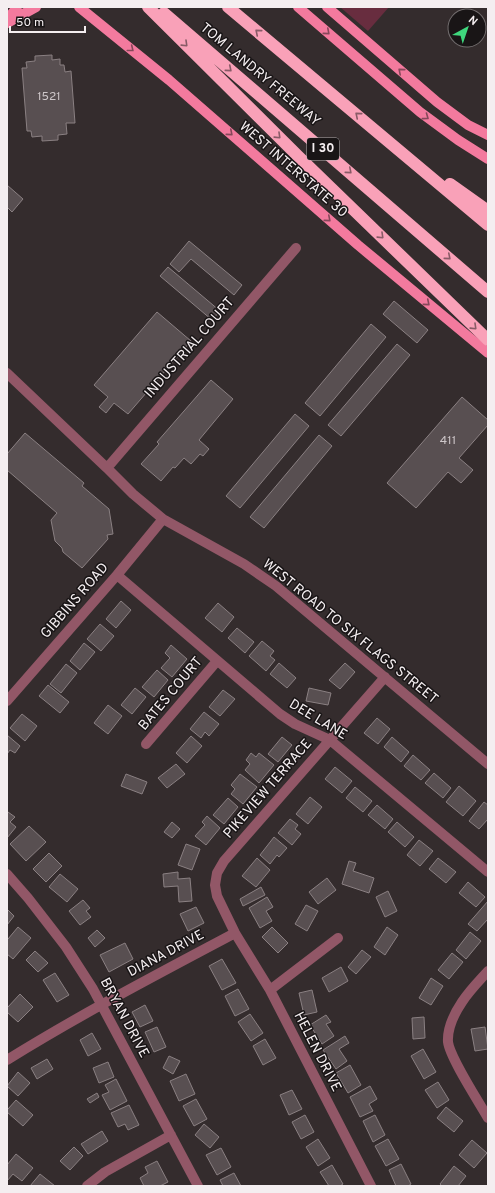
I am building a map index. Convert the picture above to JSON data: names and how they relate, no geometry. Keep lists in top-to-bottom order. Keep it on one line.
{"streets":{"highway":["TOM LANDRY FREEWAY","I 30"],"main road":["WEST INTERSTATE 30"],"street":["INDUSTRIAL COURT","GIBBINS ROAD","WEST ROAD TO SIX FLAGS STREET","BATES COURT","DEE LANE","PIKEVIEW TERRACE","DIANA DRIVE","BRYAN DRIVE","HELEN DRIVE"]},"crossings":[["INDUSTRIAL COURT","WEST ROAD TO SIX FLAGS STREET"],["GIBBINS ROAD","WEST ROAD TO SIX FLAGS STREET"],["GIBBINS ROAD","DEE LANE"],["WEST ROAD TO SIX FLAGS STREET","PIKEVIEW TERRACE"],["BATES COURT","DEE LANE"],["DEE LANE","PIKEVIEW TERRACE"],["PIKEVIEW TERRACE","DIANA DRIVE"],["PIKEVIEW TERRACE","HELEN DRIVE"],["DIANA DRIVE","BRYAN DRIVE"],["DIANA DRIVE","HELEN DRIVE"]],"one_way":["WEST INTERSTATE 30"],"house_numbers":["1521","411"],"scale_bar":"50 m","north":"top right"}
